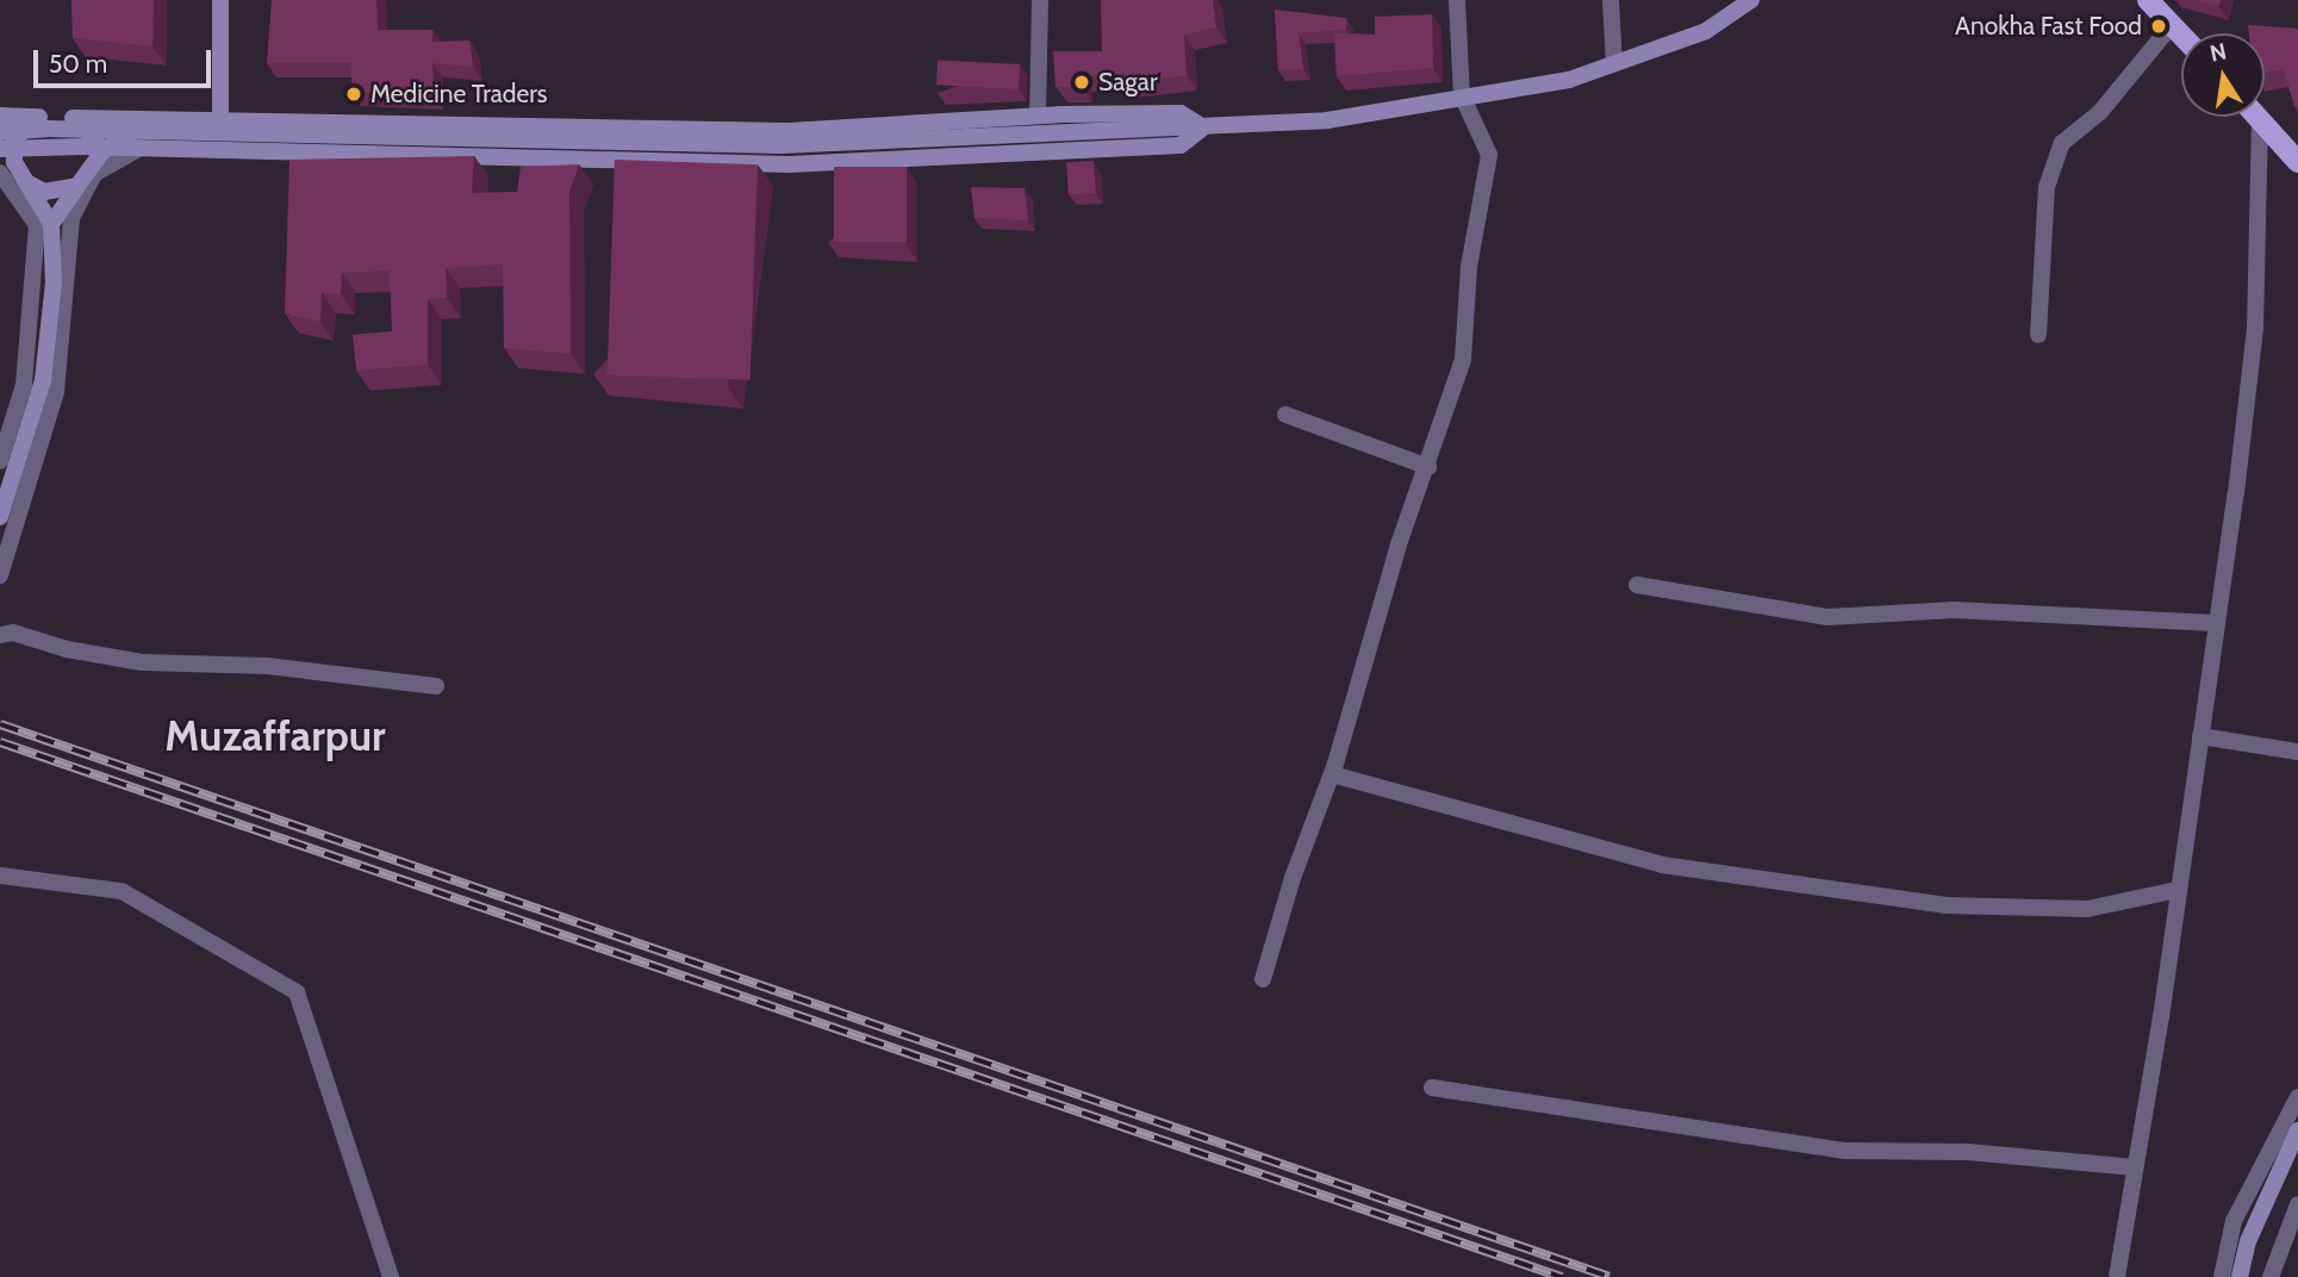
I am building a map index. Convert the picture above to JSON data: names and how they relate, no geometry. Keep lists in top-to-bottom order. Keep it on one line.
{"districts":["Muzaffarpur"],"places":["Anokha Fast Food","Sagar","Medicine Traders"],"scale_bar":"50 m","north":"top"}
